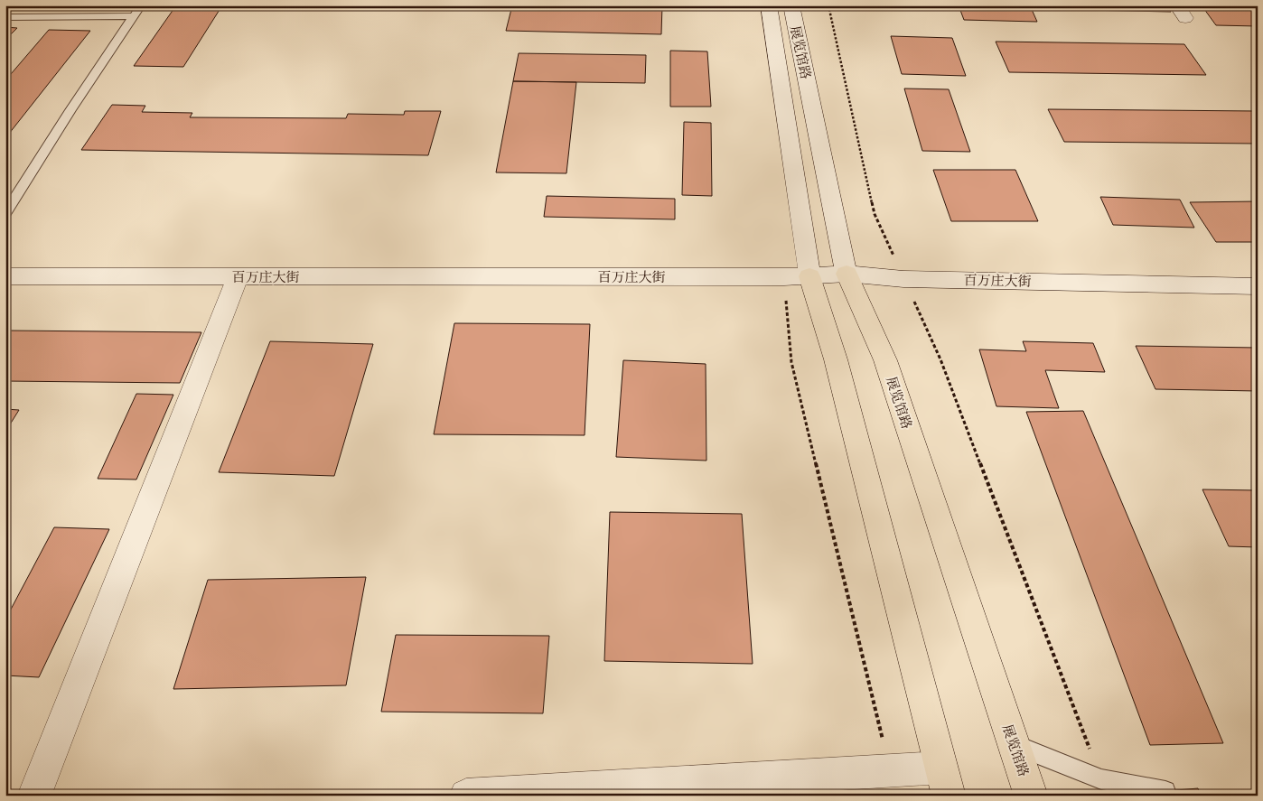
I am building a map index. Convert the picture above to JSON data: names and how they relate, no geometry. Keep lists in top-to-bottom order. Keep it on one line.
{"streets":{"main road":["展览馆路","百万庄大街"]},"crossings":[["展览馆路","百万庄大街"]]}
